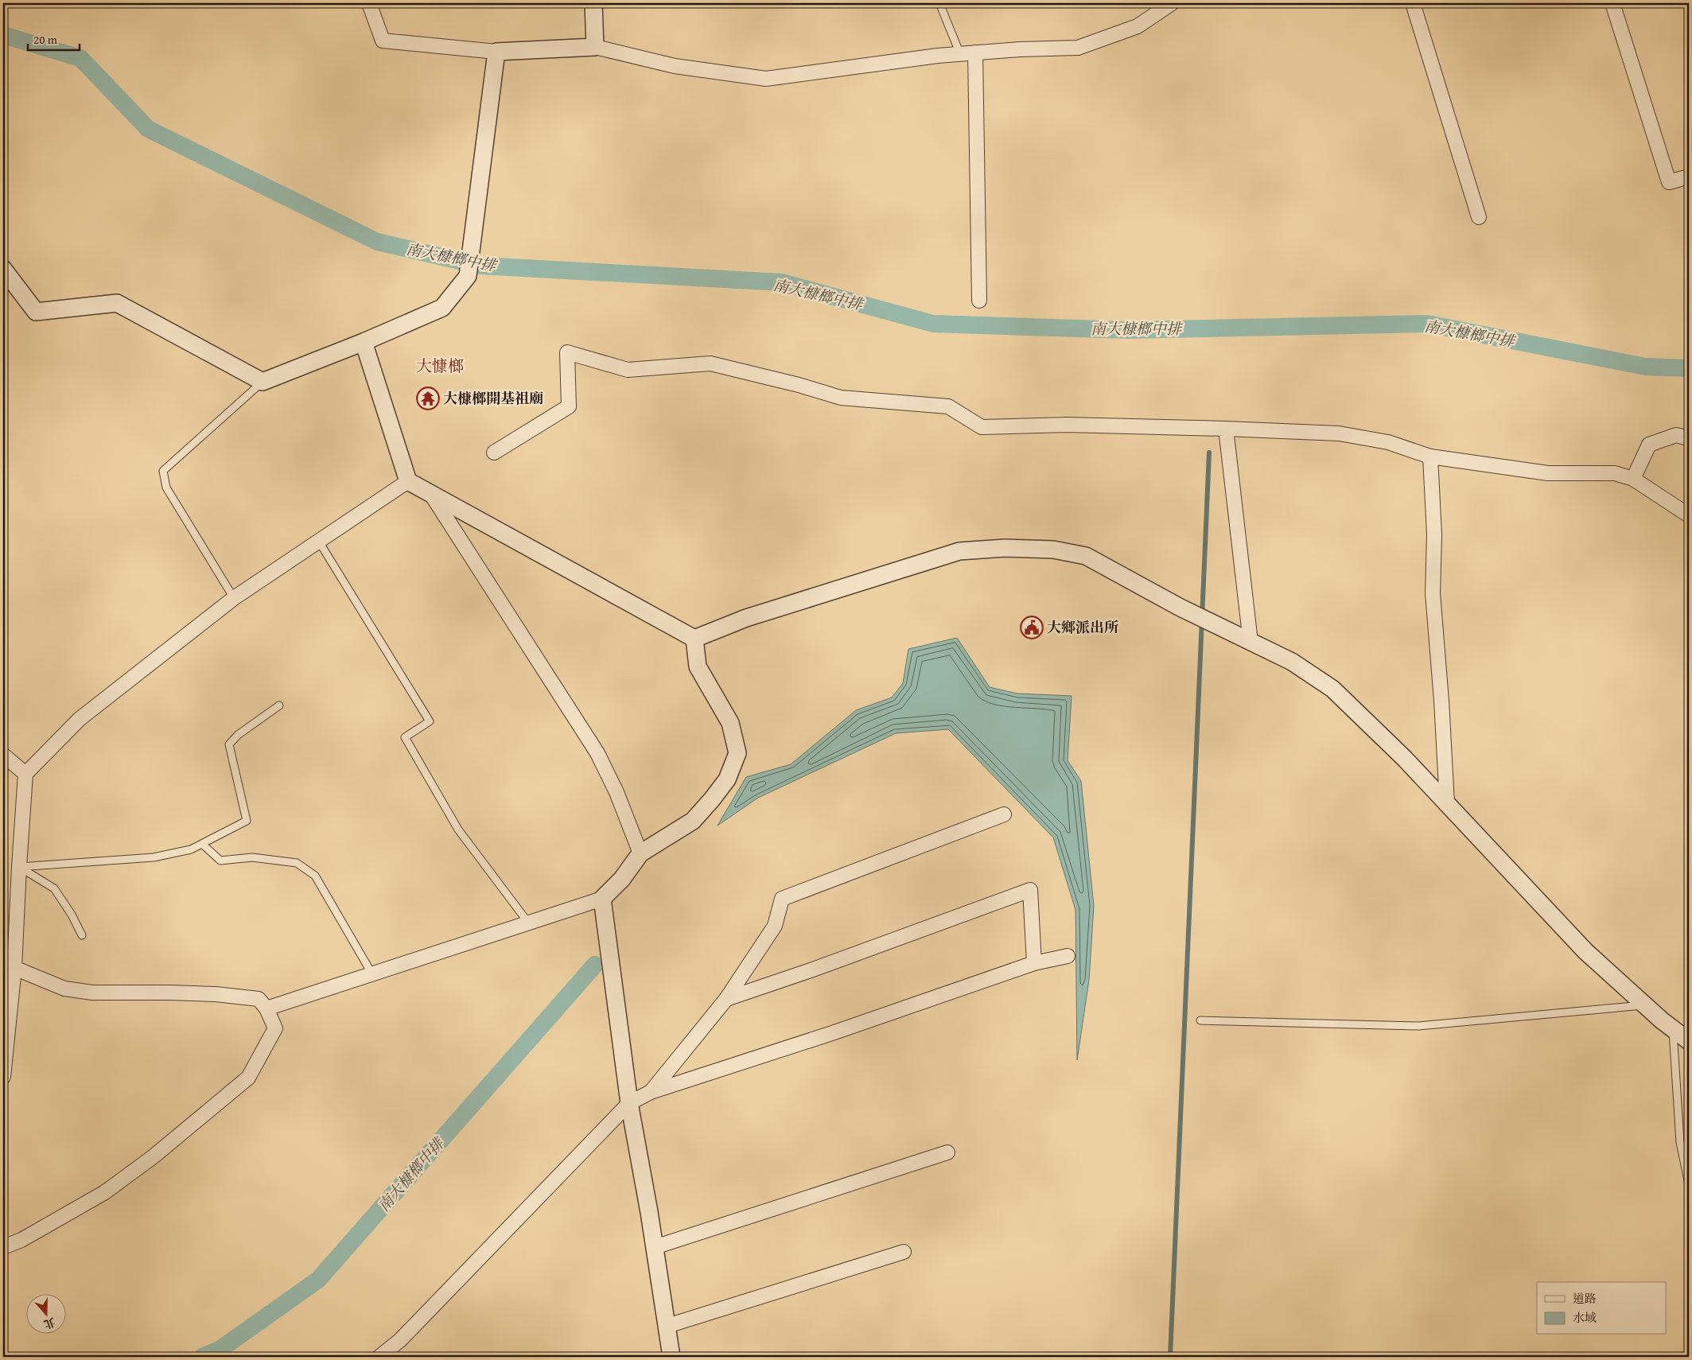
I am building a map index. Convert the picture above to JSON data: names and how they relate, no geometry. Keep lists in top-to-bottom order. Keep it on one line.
{"districts":["大慷榔"],"water":["南大槺榔中排"],"places":{"temple":["大槺榔開基祖廟"],"public building":["大鄉派出所"]},"legend":["道路","水域"],"scale_bar":"20 m","north":"bottom"}
